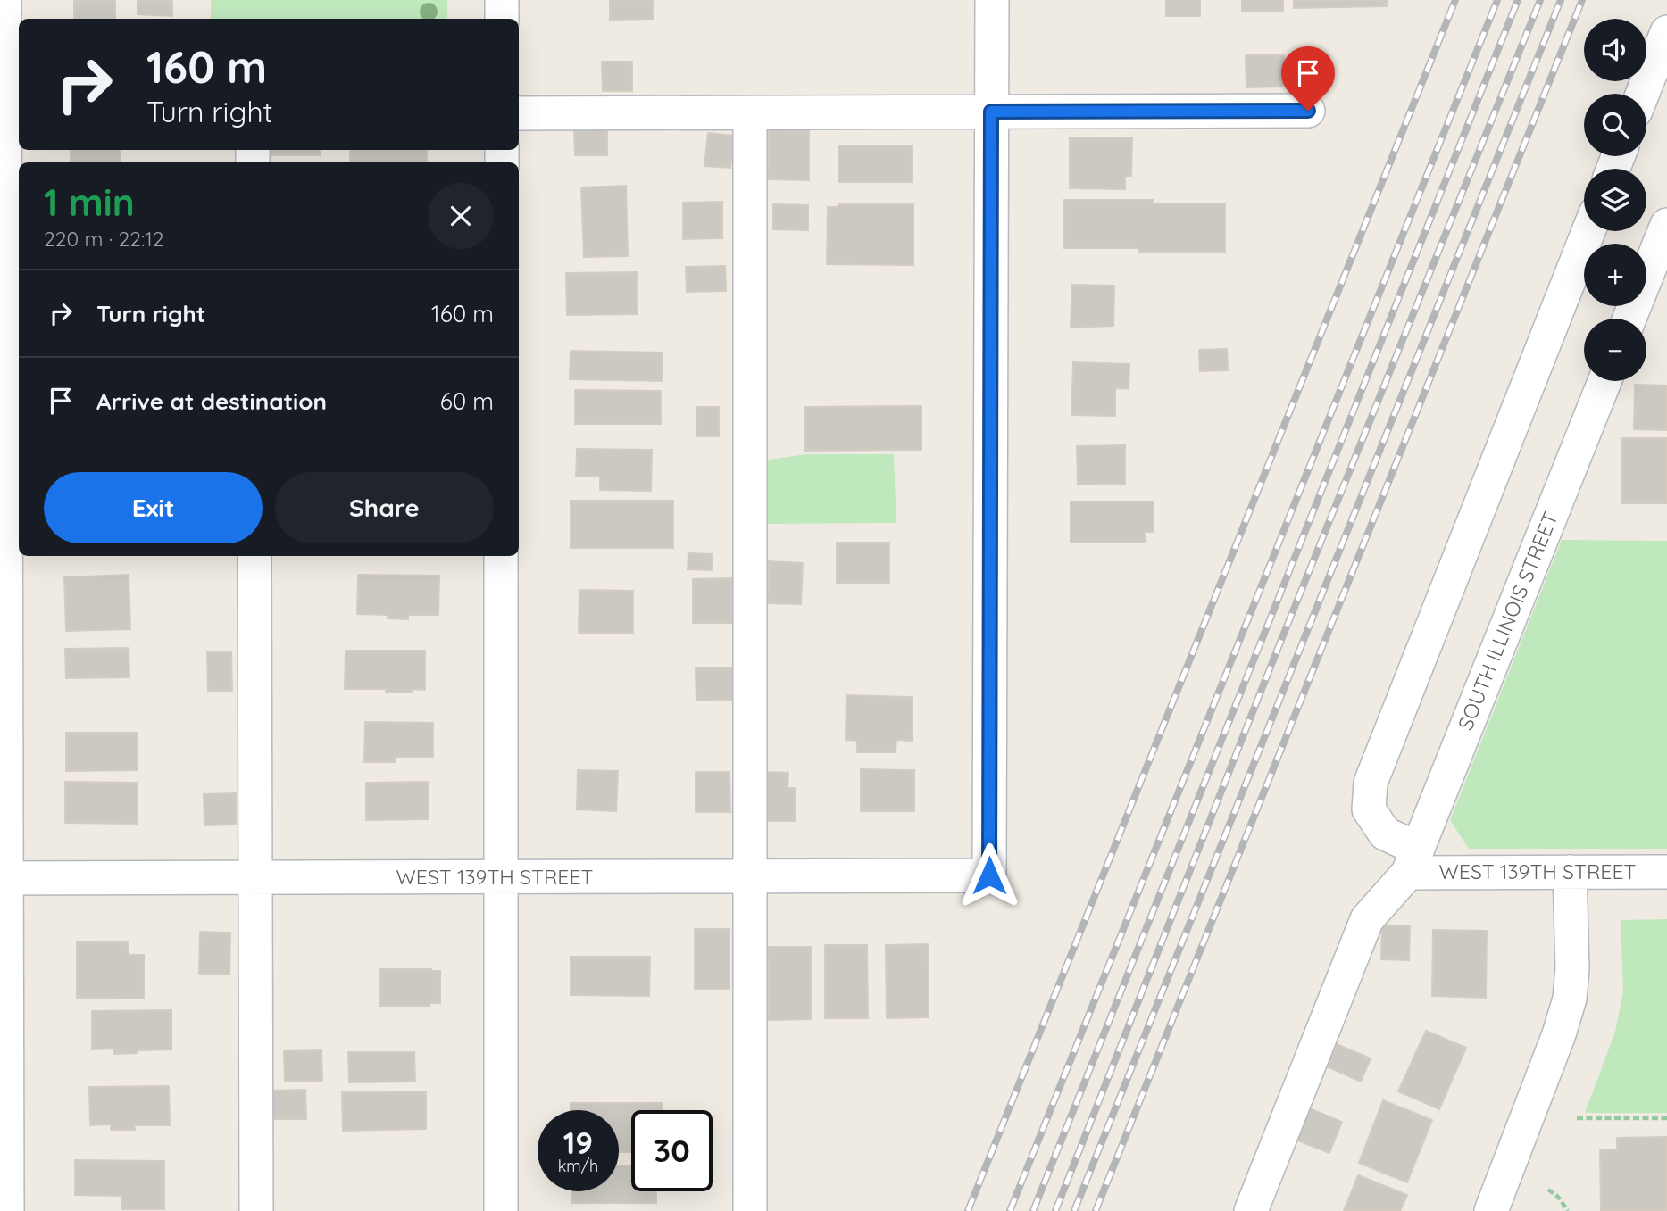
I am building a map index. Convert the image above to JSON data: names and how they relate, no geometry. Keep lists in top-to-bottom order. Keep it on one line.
{"streets":{"street":["SOUTH ILLINOIS STREET","WEST 139TH STREET"]},"crossings":[["SOUTH ILLINOIS STREET","WEST 139TH STREET"]],"page":{"map_buttons":["+","−"],"turn":["160 m","Turn right"],"heading":["1 min","220 m · 22:12"],"list":[{"name":"Turn right","value":"160 m"},{"name":"Arrive at destination","value":"60 m"}],"buttons":["Exit","Share"],"speed":"19 km/h","limit":"30"}}
